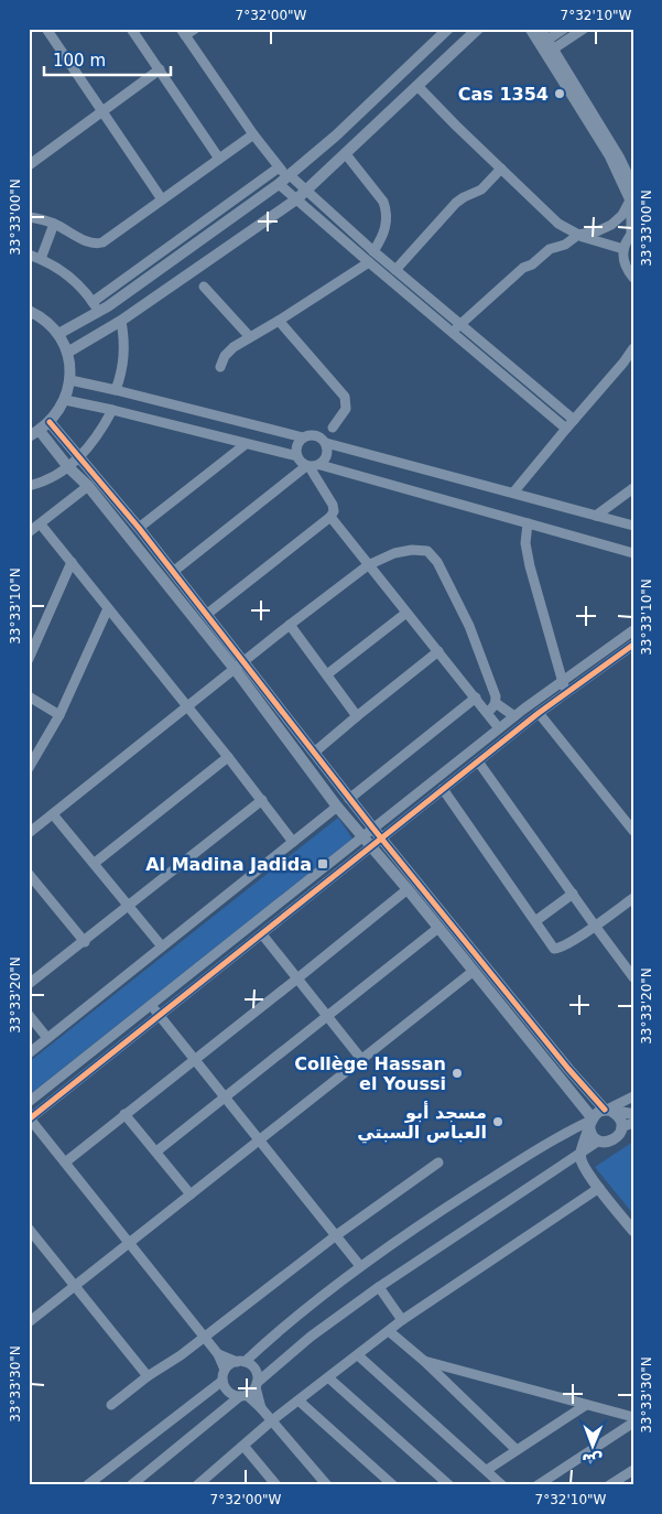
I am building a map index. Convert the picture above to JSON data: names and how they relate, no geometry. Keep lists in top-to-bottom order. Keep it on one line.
{"places":{"other":["Cas 1354","Collège Hassan el Youssi","مسجد أبو العباس السبتي"],"transit":["Al Madina Jadida"]},"scale_bar":"100 m","north":"bottom","coordinates":["7°32'00\"W","7°32'10\"W","33°33'00\"N","33°33'10\"N","33°33'20\"N","33°33'30\"N"]}
